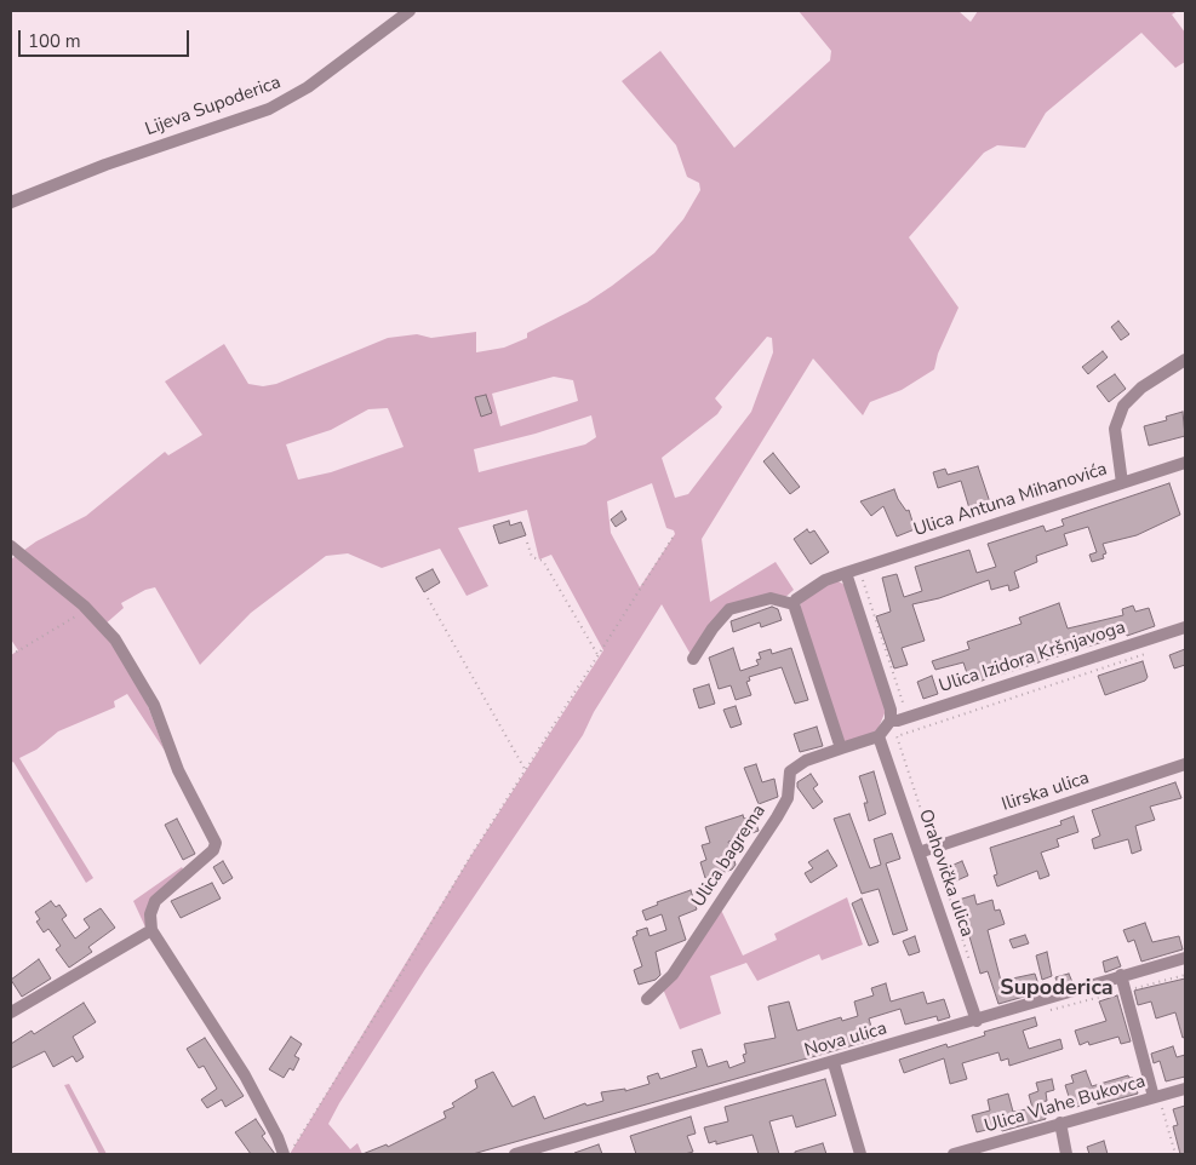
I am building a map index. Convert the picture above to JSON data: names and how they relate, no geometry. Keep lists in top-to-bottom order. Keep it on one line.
{"streets":{"street":["Lijeva Supoderica","Ulica Antuna Mihanovića","Ulica Izidora Kršnjavoga","Ilirska ulica","Ulica bagrema","Orahovička ulica","Nova ulica","Ulica Vlahe Bukovca"]},"crossings":[["Ilirska ulica","Orahovička ulica"],["Orahovička ulica","Nova ulica"]],"districts":["Supoderica"],"scale_bar":"100 m"}
